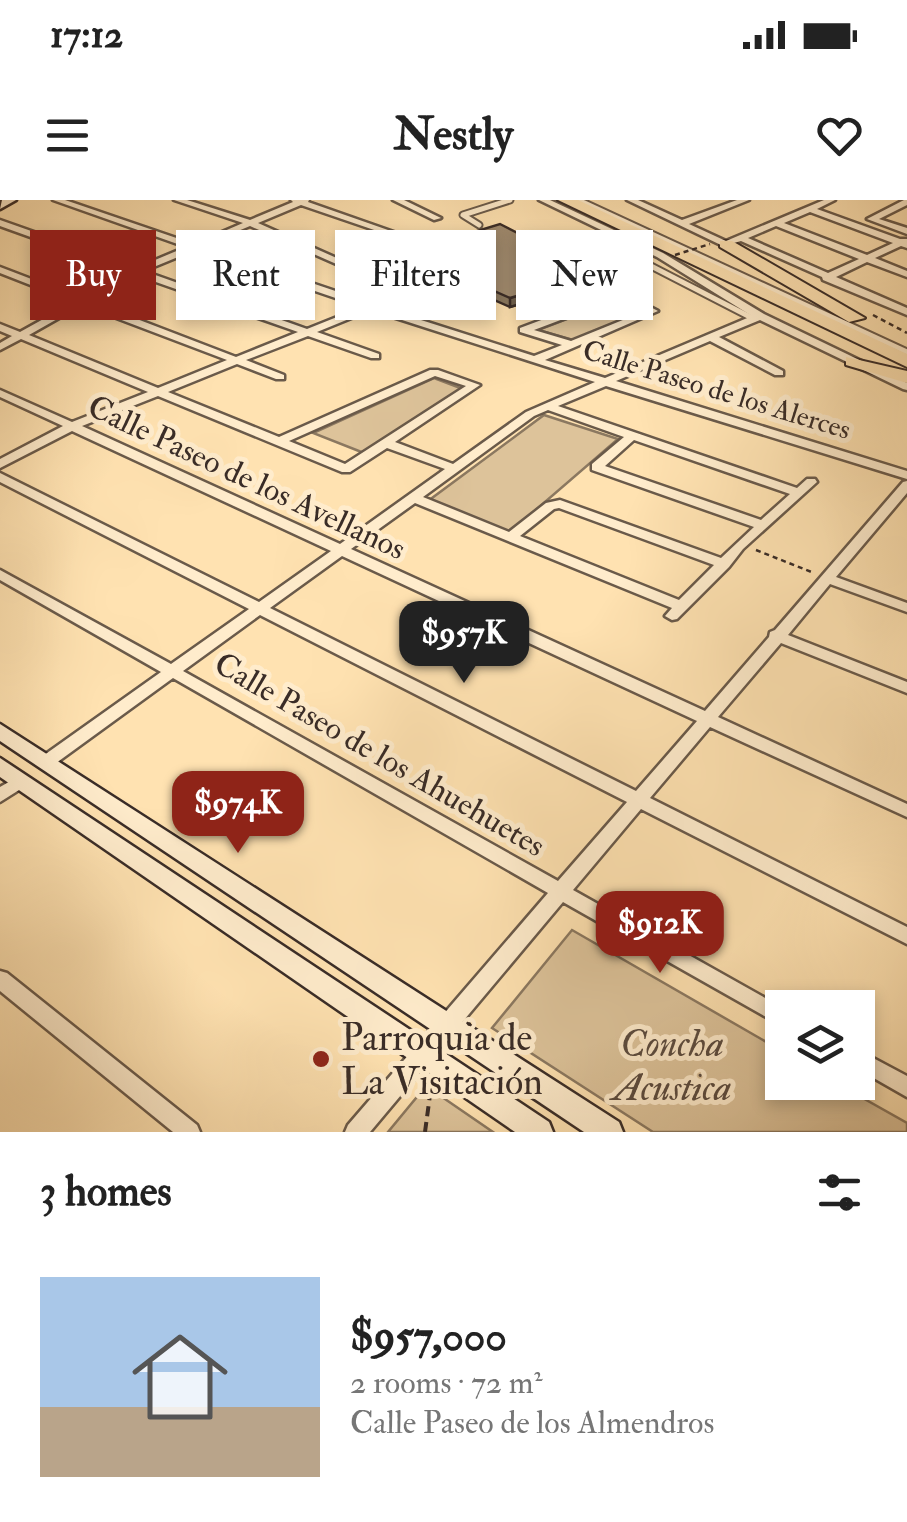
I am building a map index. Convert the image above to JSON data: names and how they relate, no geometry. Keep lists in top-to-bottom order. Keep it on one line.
{"streets":{"street":["Calle Paseo de los Alerces","Calle Paseo de los Avellanos","Calle Paseo de los Ahuehuetes"]},"parks":["Concha Acustica"],"places":["Parroquia de La Visitación"],"page":{"status":"17:12","header":"Nestly","chip":["Buy","Rent","Filters","New"],"price":["$957K","$974K","$912K"],"heading":"3 homes","list":[{"name":"$957,000","note":"2 rooms · 72 m² · Calle Paseo de los Almendros"}]}}
